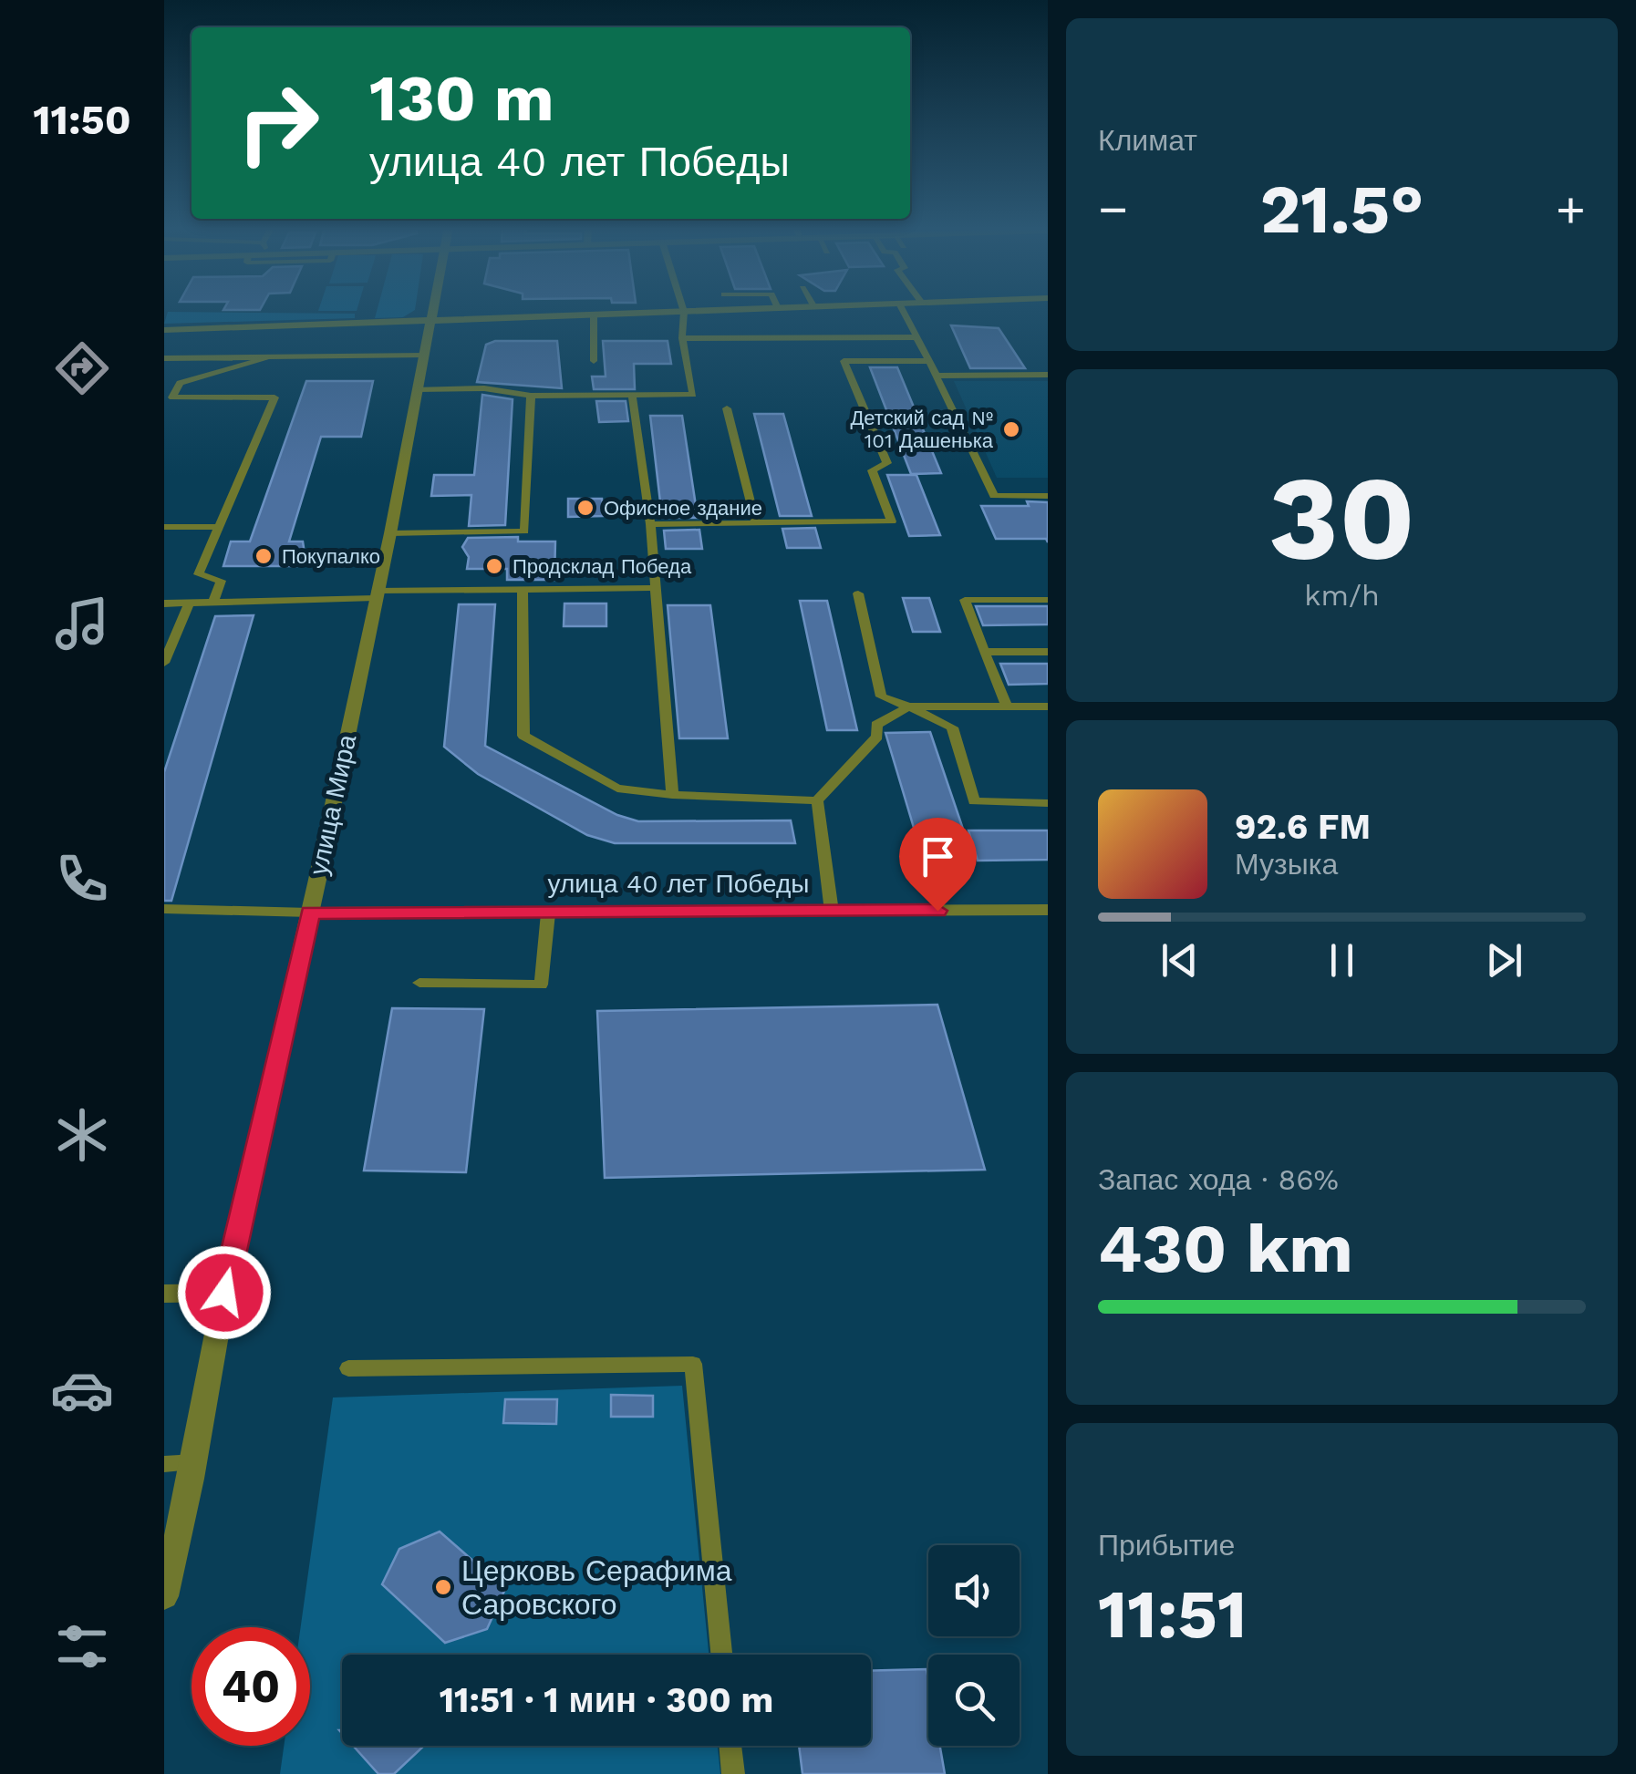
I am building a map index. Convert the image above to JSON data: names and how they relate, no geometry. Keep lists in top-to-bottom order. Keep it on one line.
{"streets":{"street":["улица Мира","улица 40 лет Победы"]},"crossings":[["улица Мира","улица 40 лет Победы"]],"places":["Детский сад № 101 Дашенька","Офисное здание","Покупалко","Продсклад Победа","Церковь Серафима Саровского"],"page":{"tabs":"11:50","tile":["Климат",["30","km/h"],["Запас хода · 86%","430 km"],["Прибытие","11:51"]],"turn":["130 m","улица 40 лет Победы"],"heat":["−","21.5°","+"],"song":["92.6 FM","Музыка"],"limit":"40","trip":"11:51 · 1 мин · 300 m"}}
